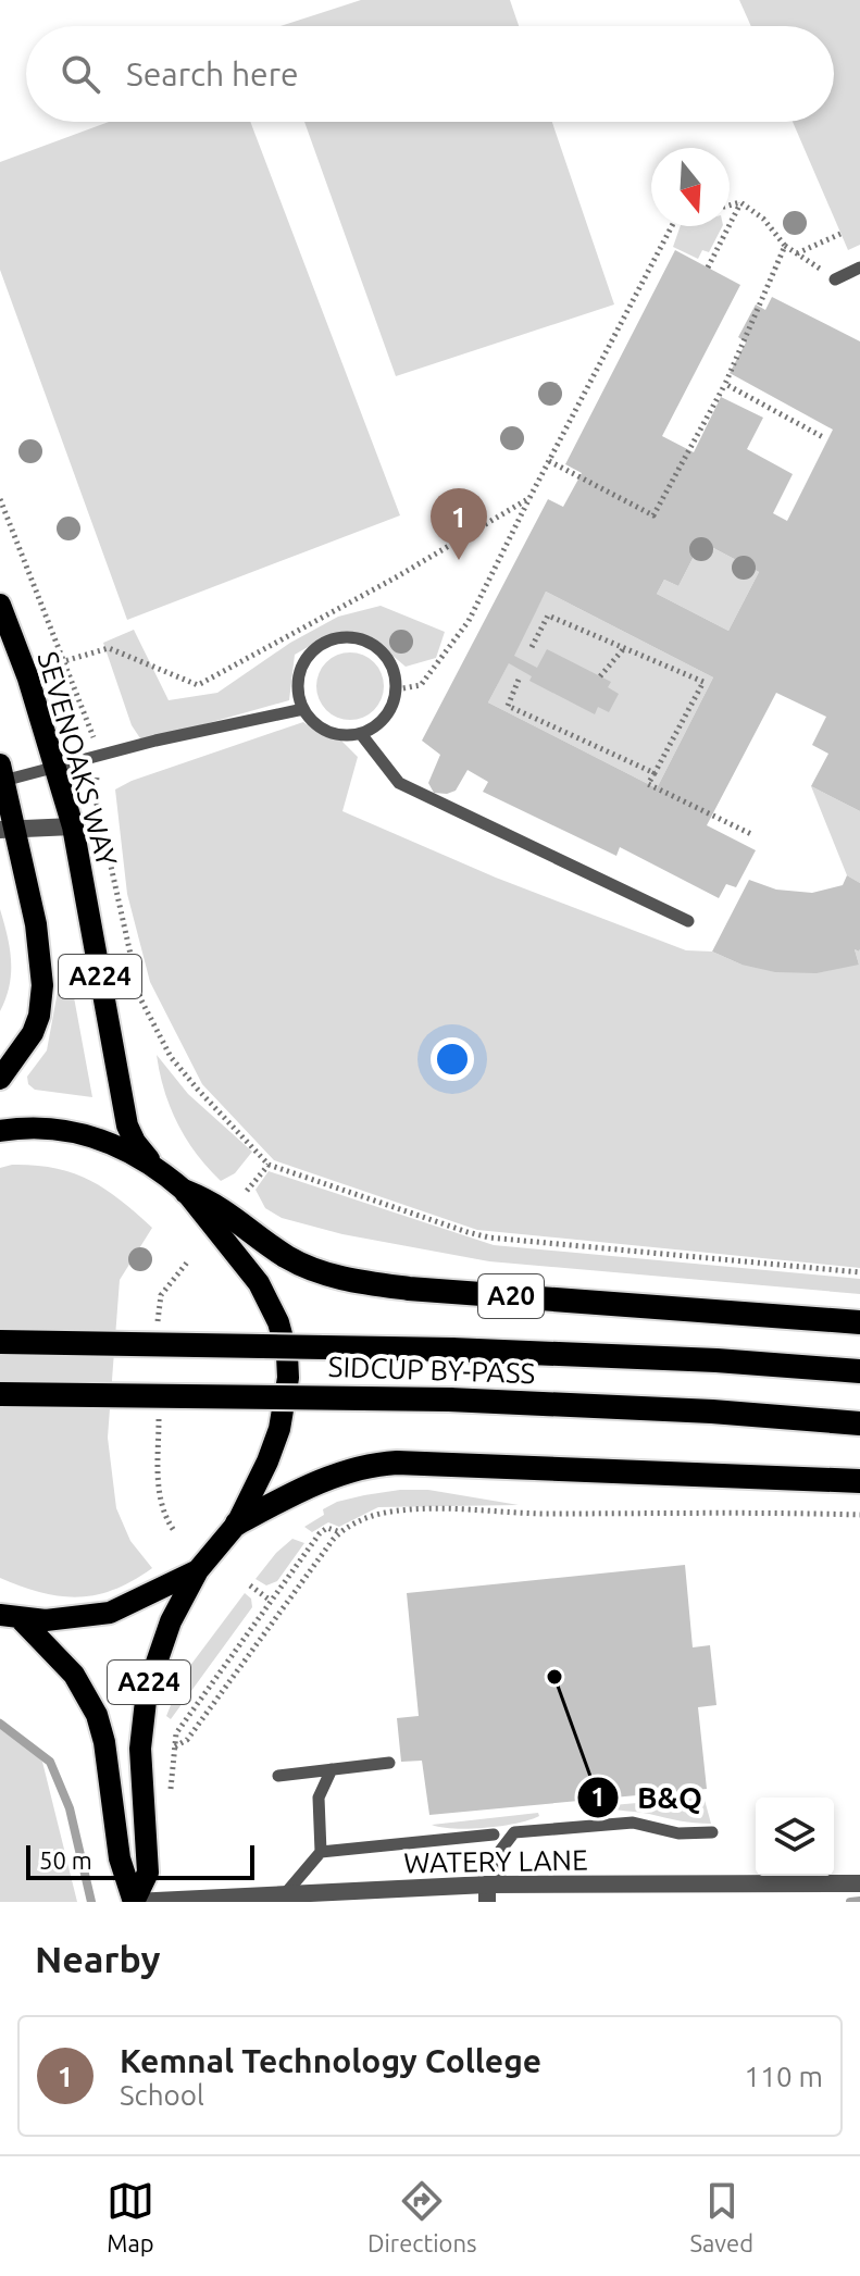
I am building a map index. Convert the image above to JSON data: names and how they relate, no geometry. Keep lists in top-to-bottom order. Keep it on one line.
{"streets":{"highway":["A20","SIDCUP BY-PASS"],"main road":["SEVENOAKS WAY","A224"],"street":["WATERY LANE"]},"crossings":[["A224","WATERY LANE"]],"places":["B&Q"],"scale_bar":"50 m","north":"bottom","page":{"search":"Search here","pins":"1","scale":"50 m","heading":"Nearby","list":[{"mark":"1","name":"Kemnal Technology College","note":"School","value":"110 m"}],"nav":["Map","Directions","Saved"]}}
